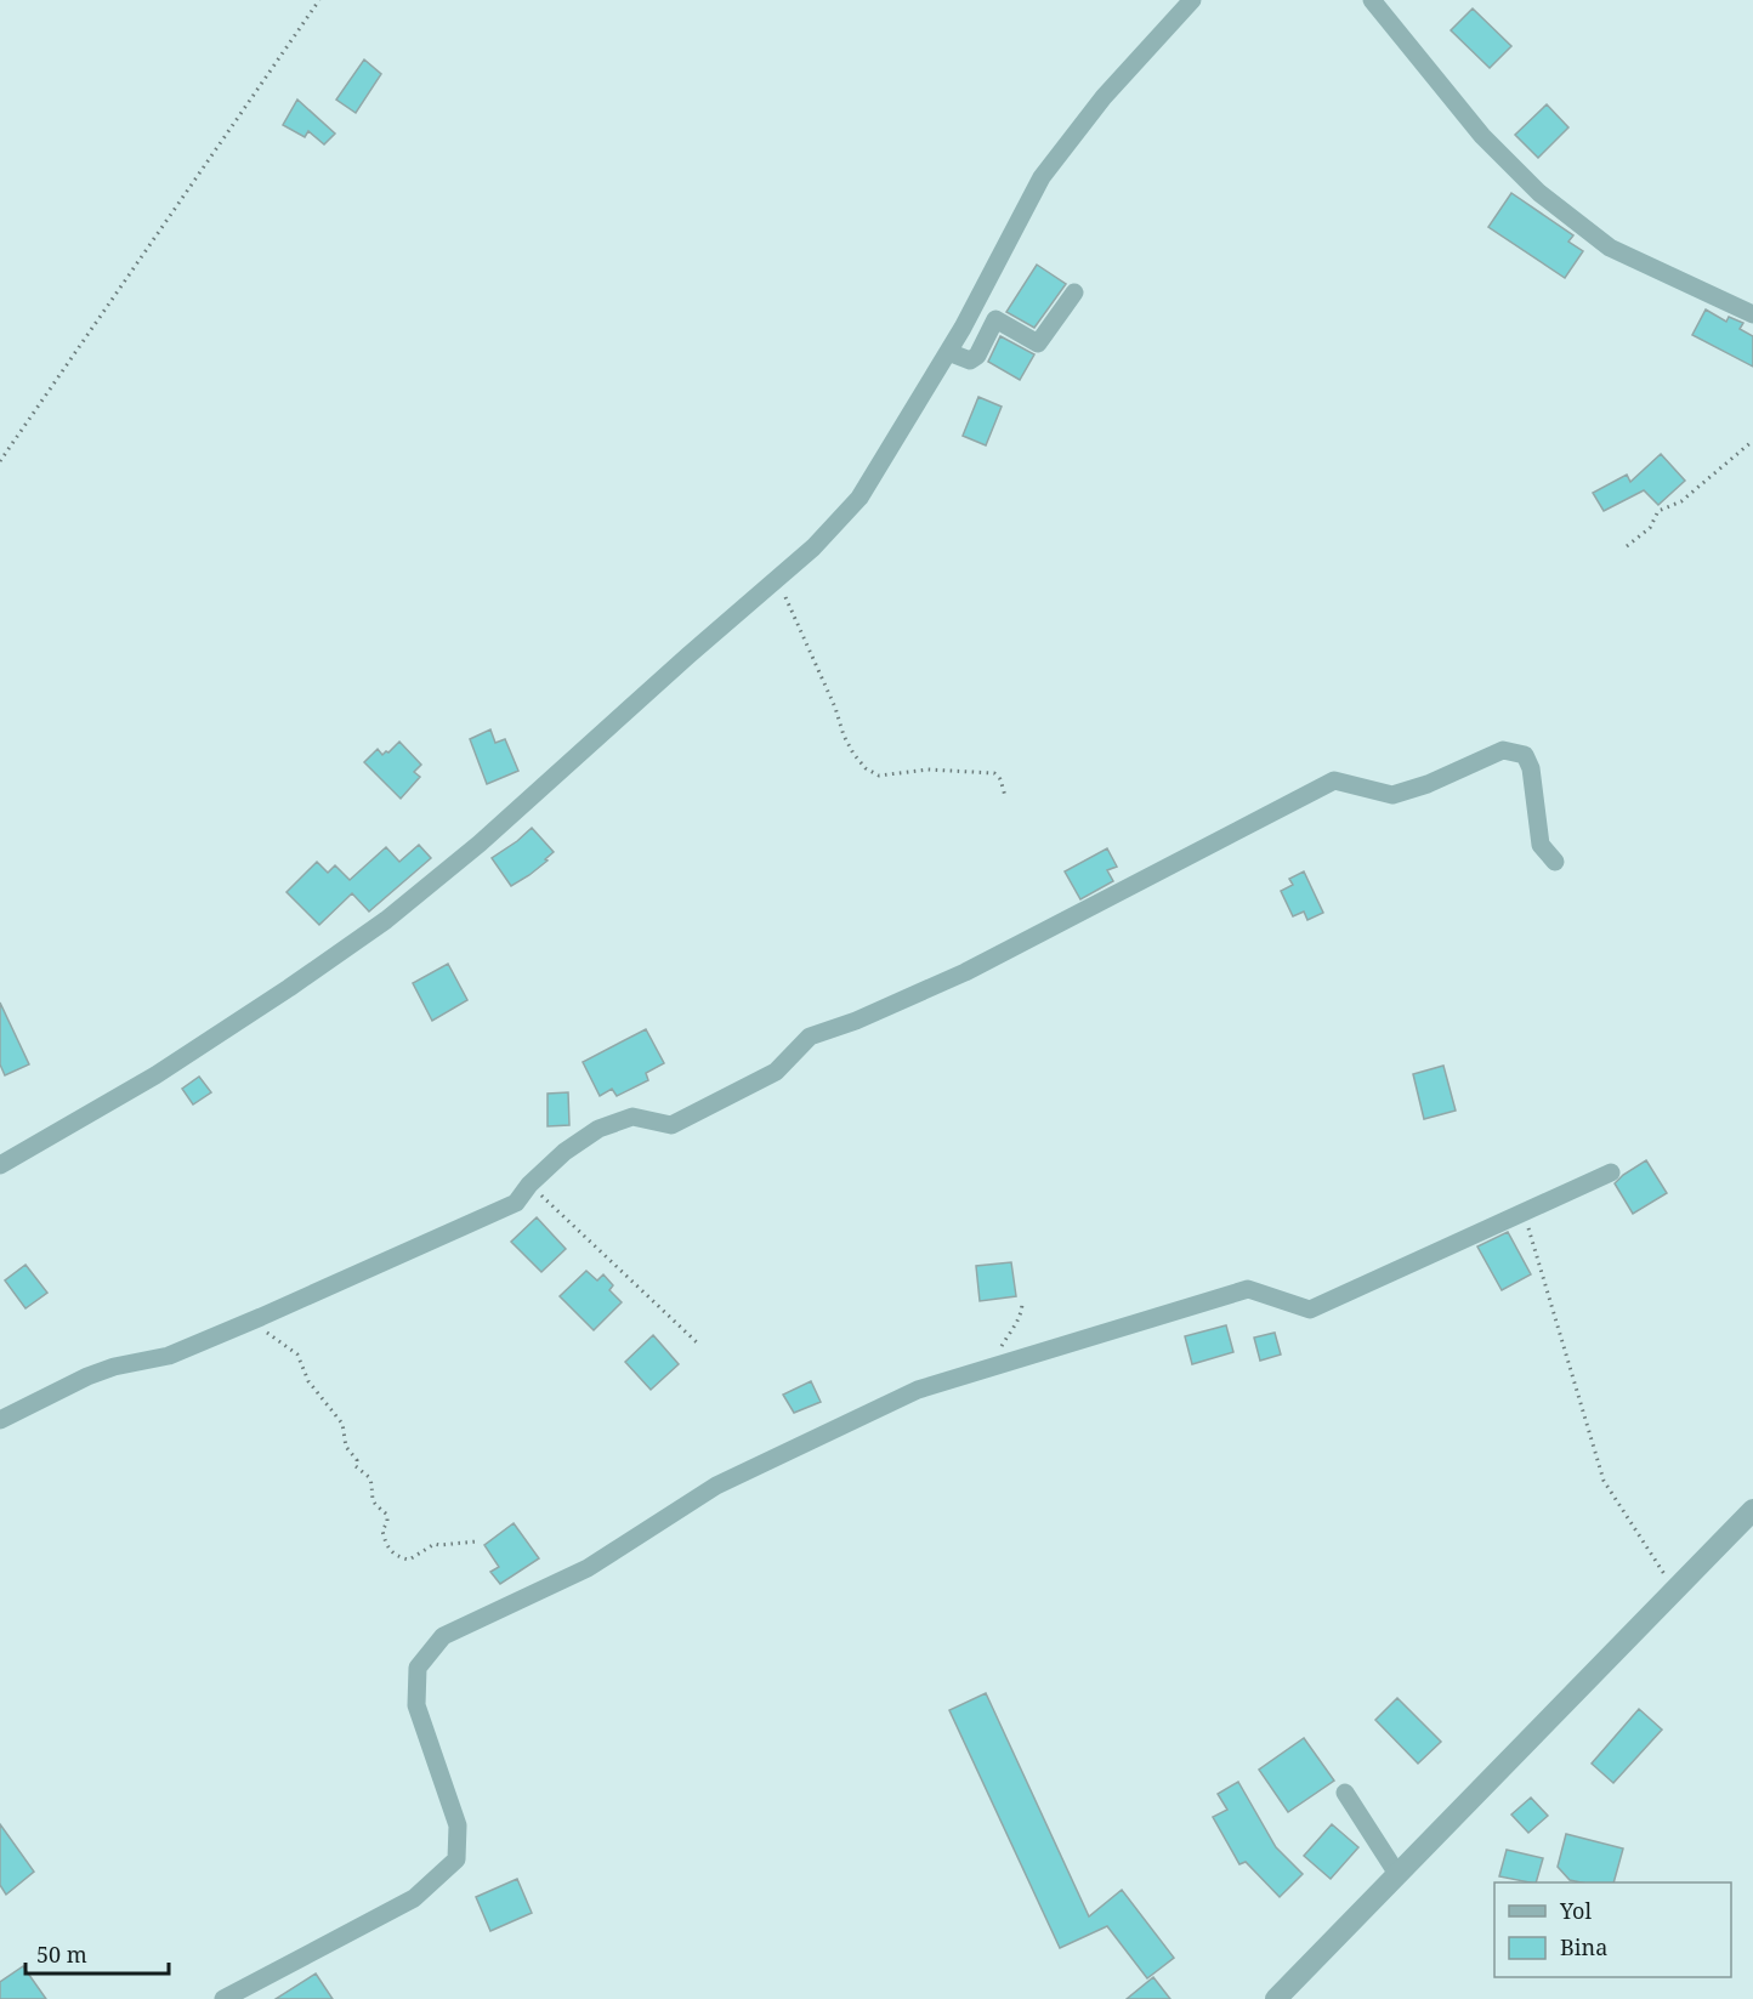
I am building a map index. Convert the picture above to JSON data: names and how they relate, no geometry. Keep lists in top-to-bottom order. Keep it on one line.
{"legend":["Yol","Bina"],"scale_bar":"50 m"}
